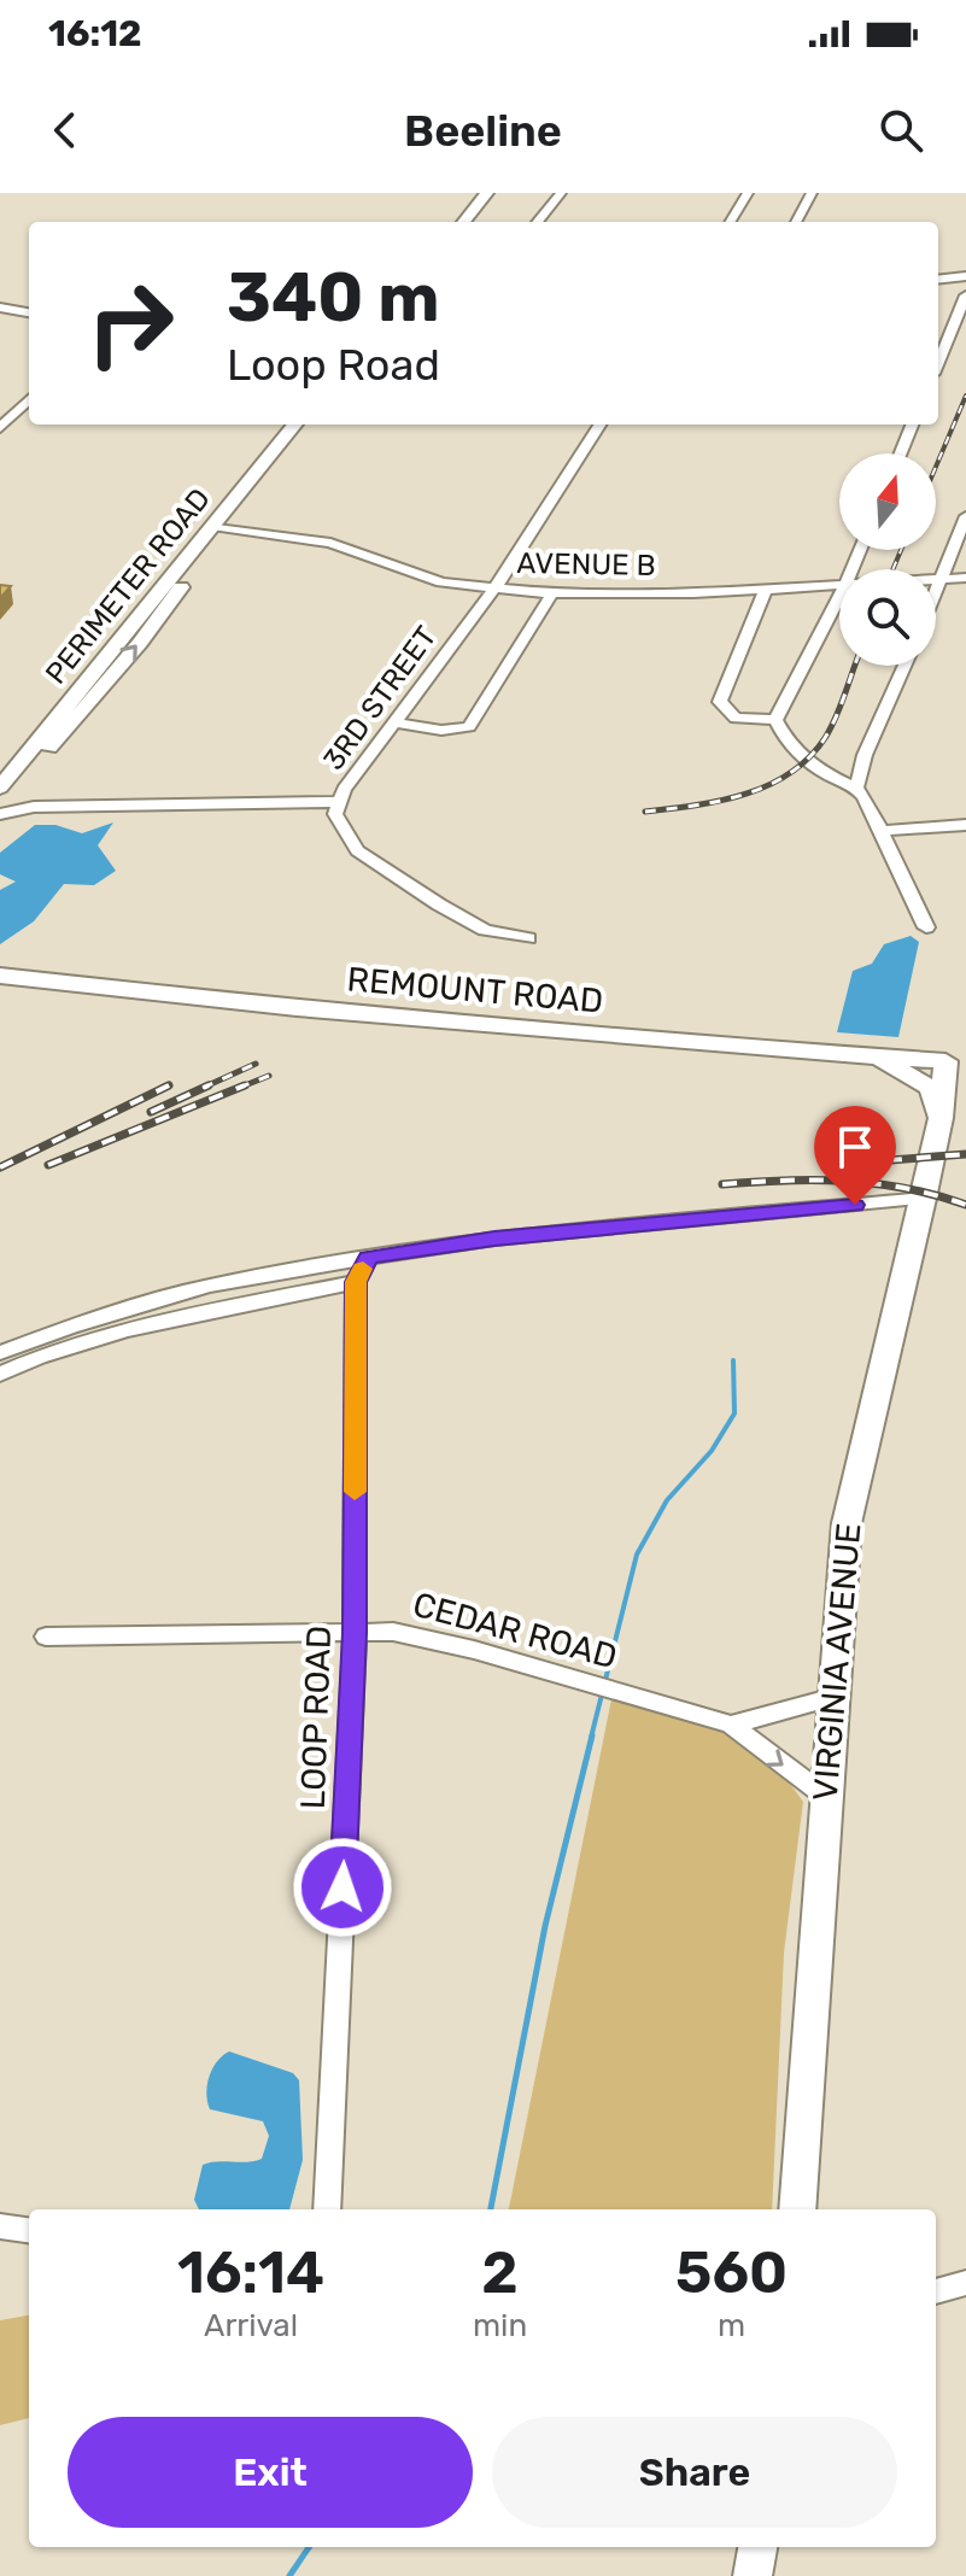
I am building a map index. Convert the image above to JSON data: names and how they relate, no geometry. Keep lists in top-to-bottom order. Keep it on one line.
{"streets":{"main road":["REMOUNT ROAD","VIRGINIA AVENUE"],"street":["AVENUE B","PERIMETER ROAD","3RD STREET","CEDAR ROAD","LOOP ROAD"]},"crossings":[["AVENUE B","PERIMETER ROAD"],["AVENUE B","3RD STREET"],["REMOUNT ROAD","VIRGINIA AVENUE"],["CEDAR ROAD","VIRGINIA AVENUE"],["CEDAR ROAD","LOOP ROAD"]],"north":"top","page":{"status":"16:12","header":"Beeline","turn":["340 m","Loop Road"],"eta":["16:14","Arrival","2","min","560","m"],"buttons":["Exit","Share"]}}
